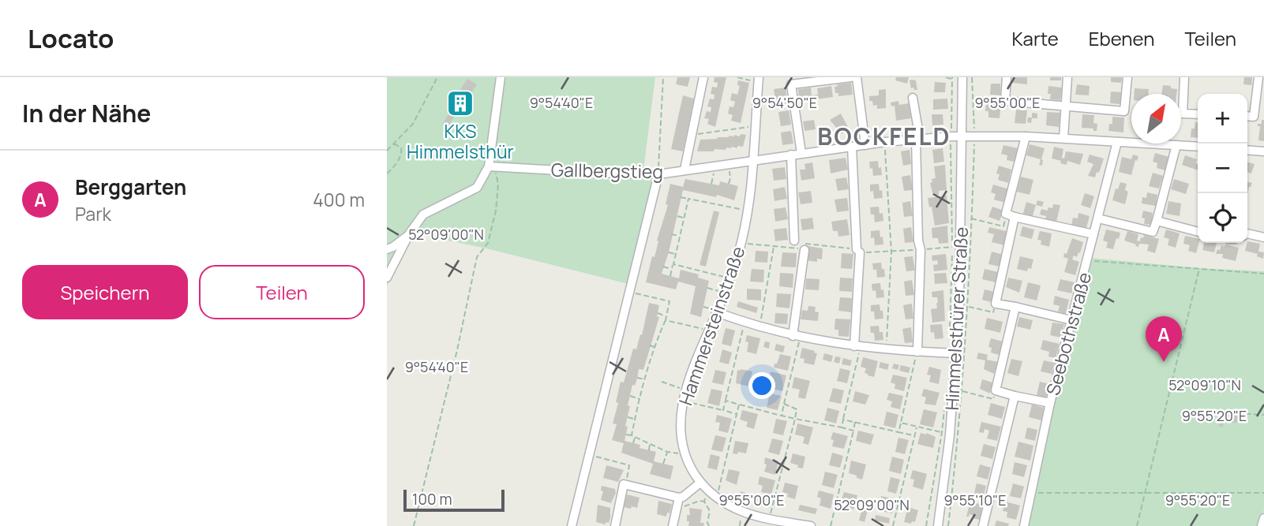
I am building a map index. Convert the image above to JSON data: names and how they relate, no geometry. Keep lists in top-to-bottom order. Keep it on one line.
{"streets":{"street":["Gallbergstieg","Himmelsthürer Straße","Hammersteinstraße","Seebothstraße"]},"crossings":[["Gallbergstieg","Himmelsthürer Straße"],["Gallbergstieg","Hammersteinstraße"],["Gallbergstieg","Seebothstraße"]],"districts":["BOCKFELD"],"places":{"building":["KKS Himmelsthür"]},"scale_bar":"100 m","north":"top right","page":{"header":"Locato","nav":["Karte","Ebenen","Teilen"],"heading":"In der Nähe","map_buttons":["+","−"],"list":[{"mark":"A","name":"Berggarten","note":"Park","value":"400 m"}],"buttons":["Speichern","Teilen"],"pins":"A","scale":"100 m"},"coordinates":["9°54'40\"E","9°54'50\"E","9°55'00\"E","52°09'00\"N","52°09'10\"N","9°55'20\"E","9°55'10\"E"]}
